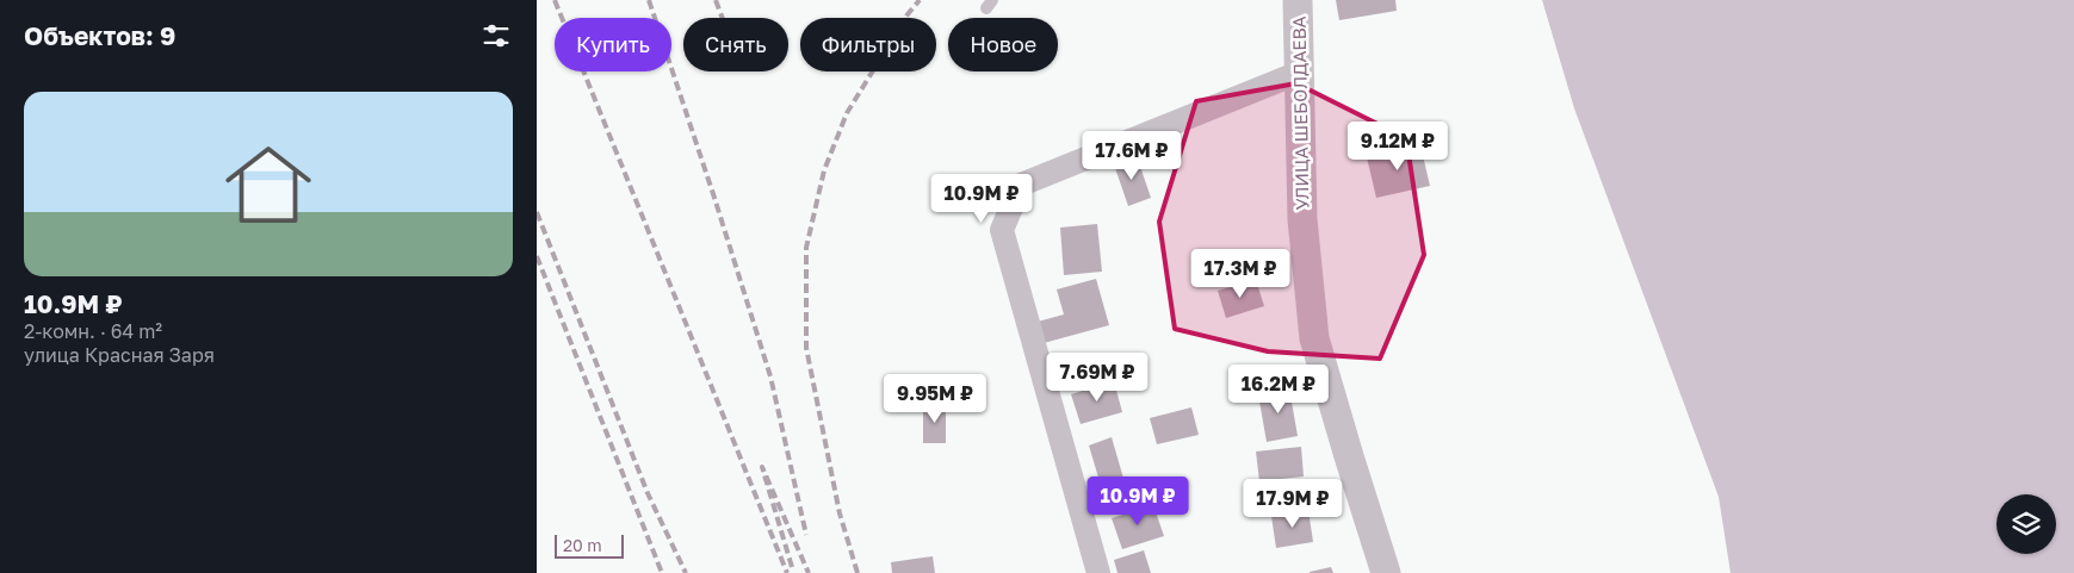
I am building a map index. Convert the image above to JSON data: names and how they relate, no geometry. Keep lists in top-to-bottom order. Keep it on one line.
{"streets":{"street":["УЛИЦА ШЕБОЛДАЕВА"]},"scale_bar":"20 m","page":{"heading":"Объектов: 9","chip":["Купить","Снять","Фильтры","Новое"],"list":[{"name":"10.9M ₽","note":"2-комн. · 64 m² · улица Красная Заря"}],"price":["9.12M ₽","17.6M ₽","10.9M ₽","17.3M ₽","7.69M ₽","16.2M ₽","9.95M ₽","10.9M ₽","17.9M ₽"],"scale":"20 m"}}
